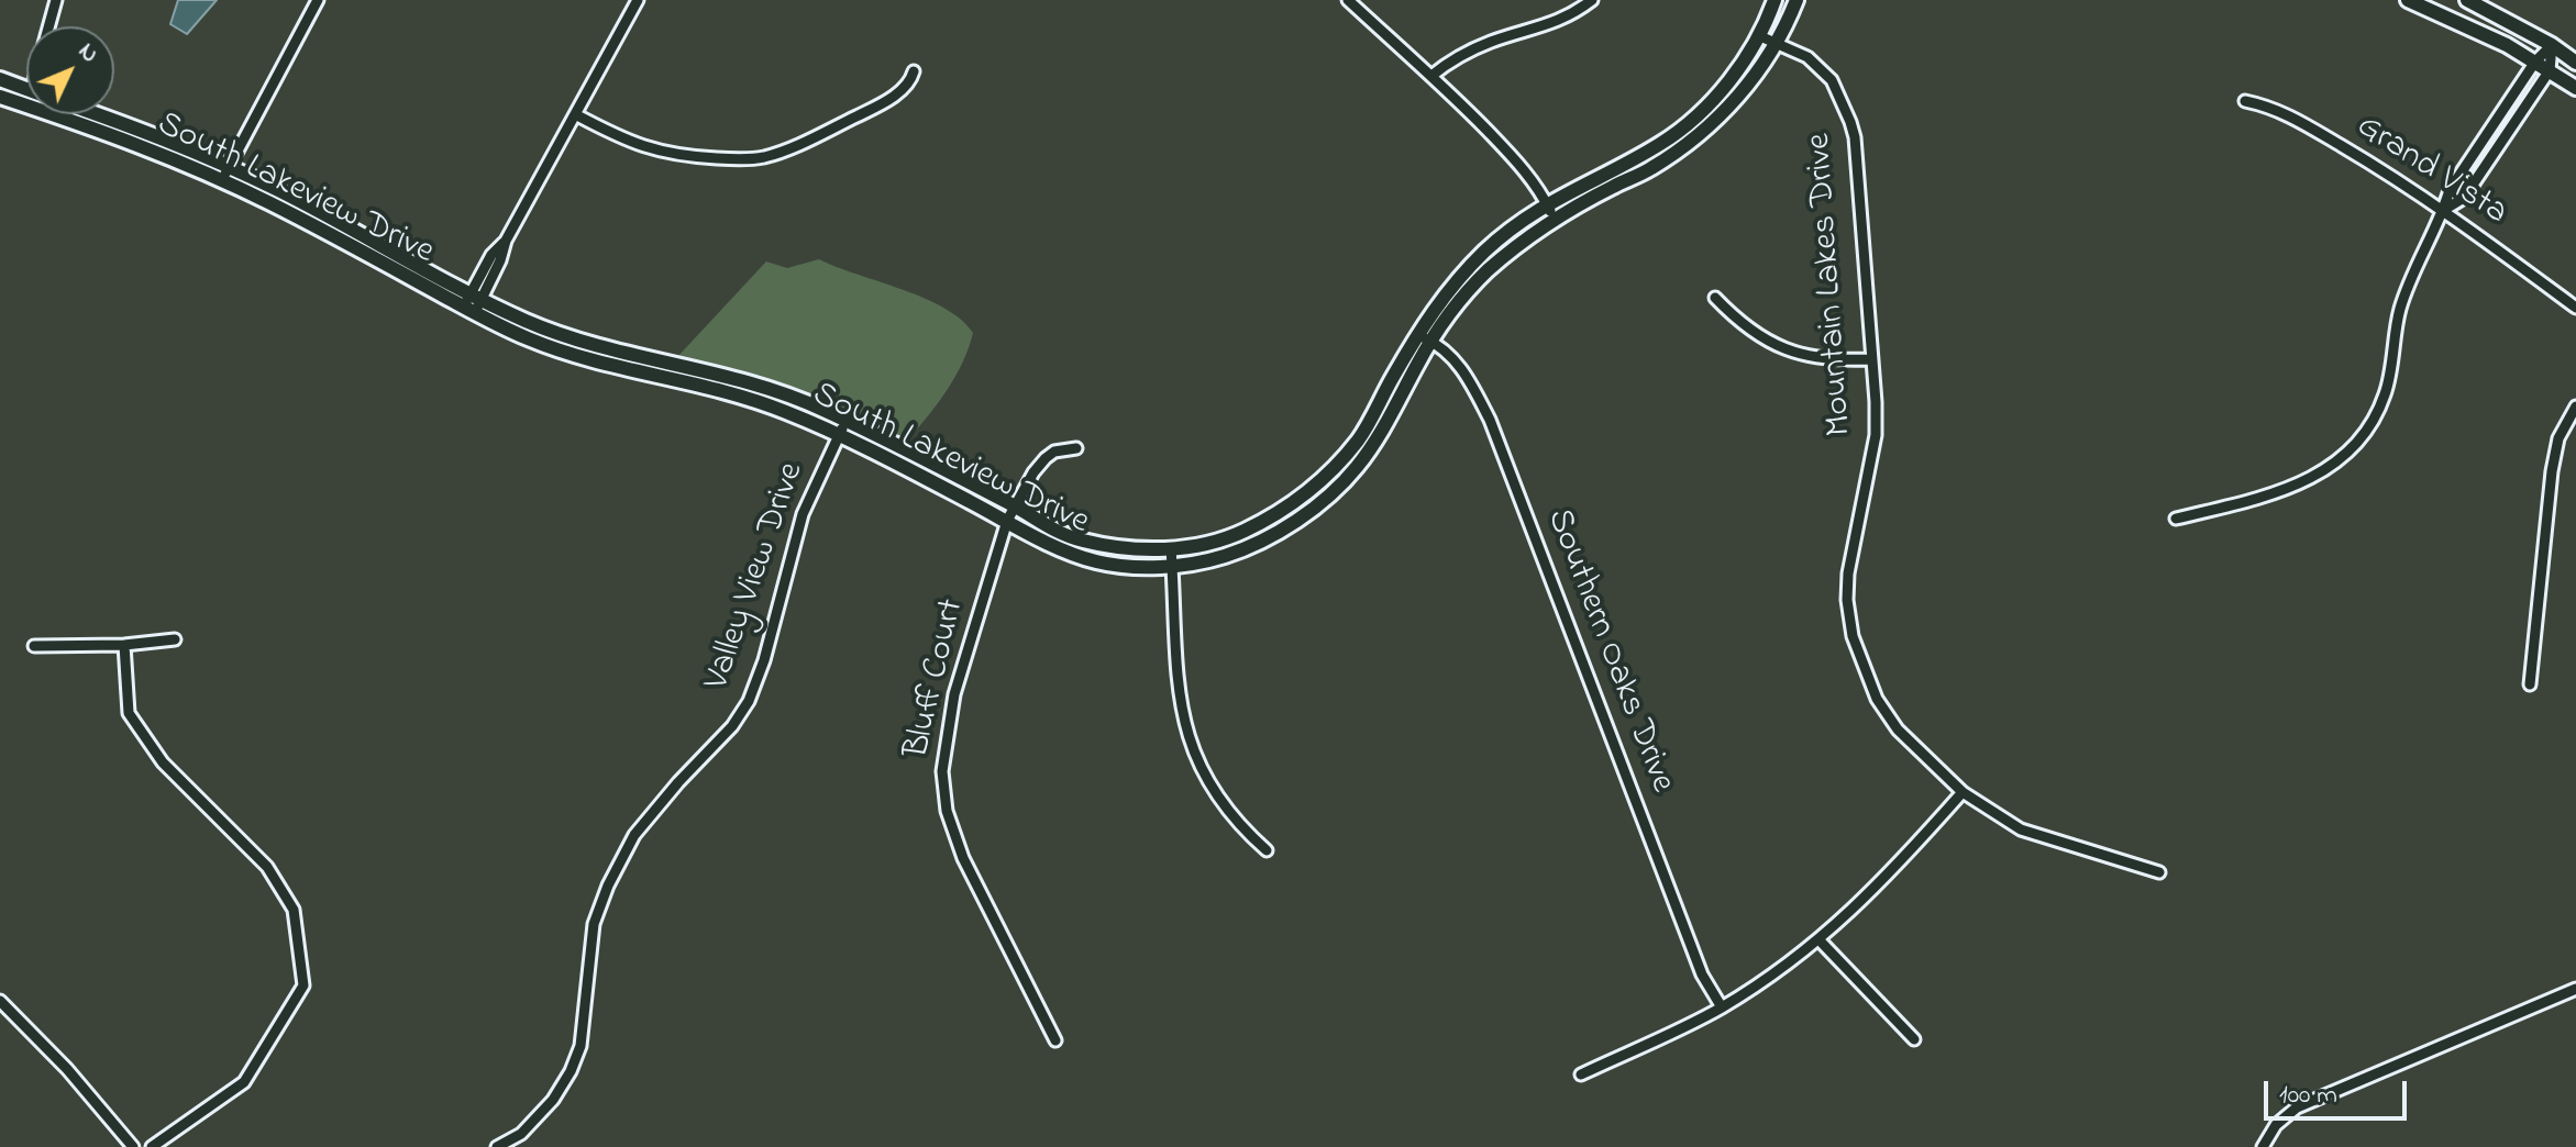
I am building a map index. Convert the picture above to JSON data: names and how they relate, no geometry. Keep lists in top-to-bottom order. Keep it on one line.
{"streets":{"street":["Grand Vista","South Lakeview Drive","Mountain Lakes Drive","Valley View Drive","Southern Oaks Drive","Bluff Court"]},"crossings":[["South Lakeview Drive","Mountain Lakes Drive"],["South Lakeview Drive","Valley View Drive"],["South Lakeview Drive","Southern Oaks Drive"],["South Lakeview Drive","Bluff Court"]],"scale_bar":"100 m","north":"top right"}
